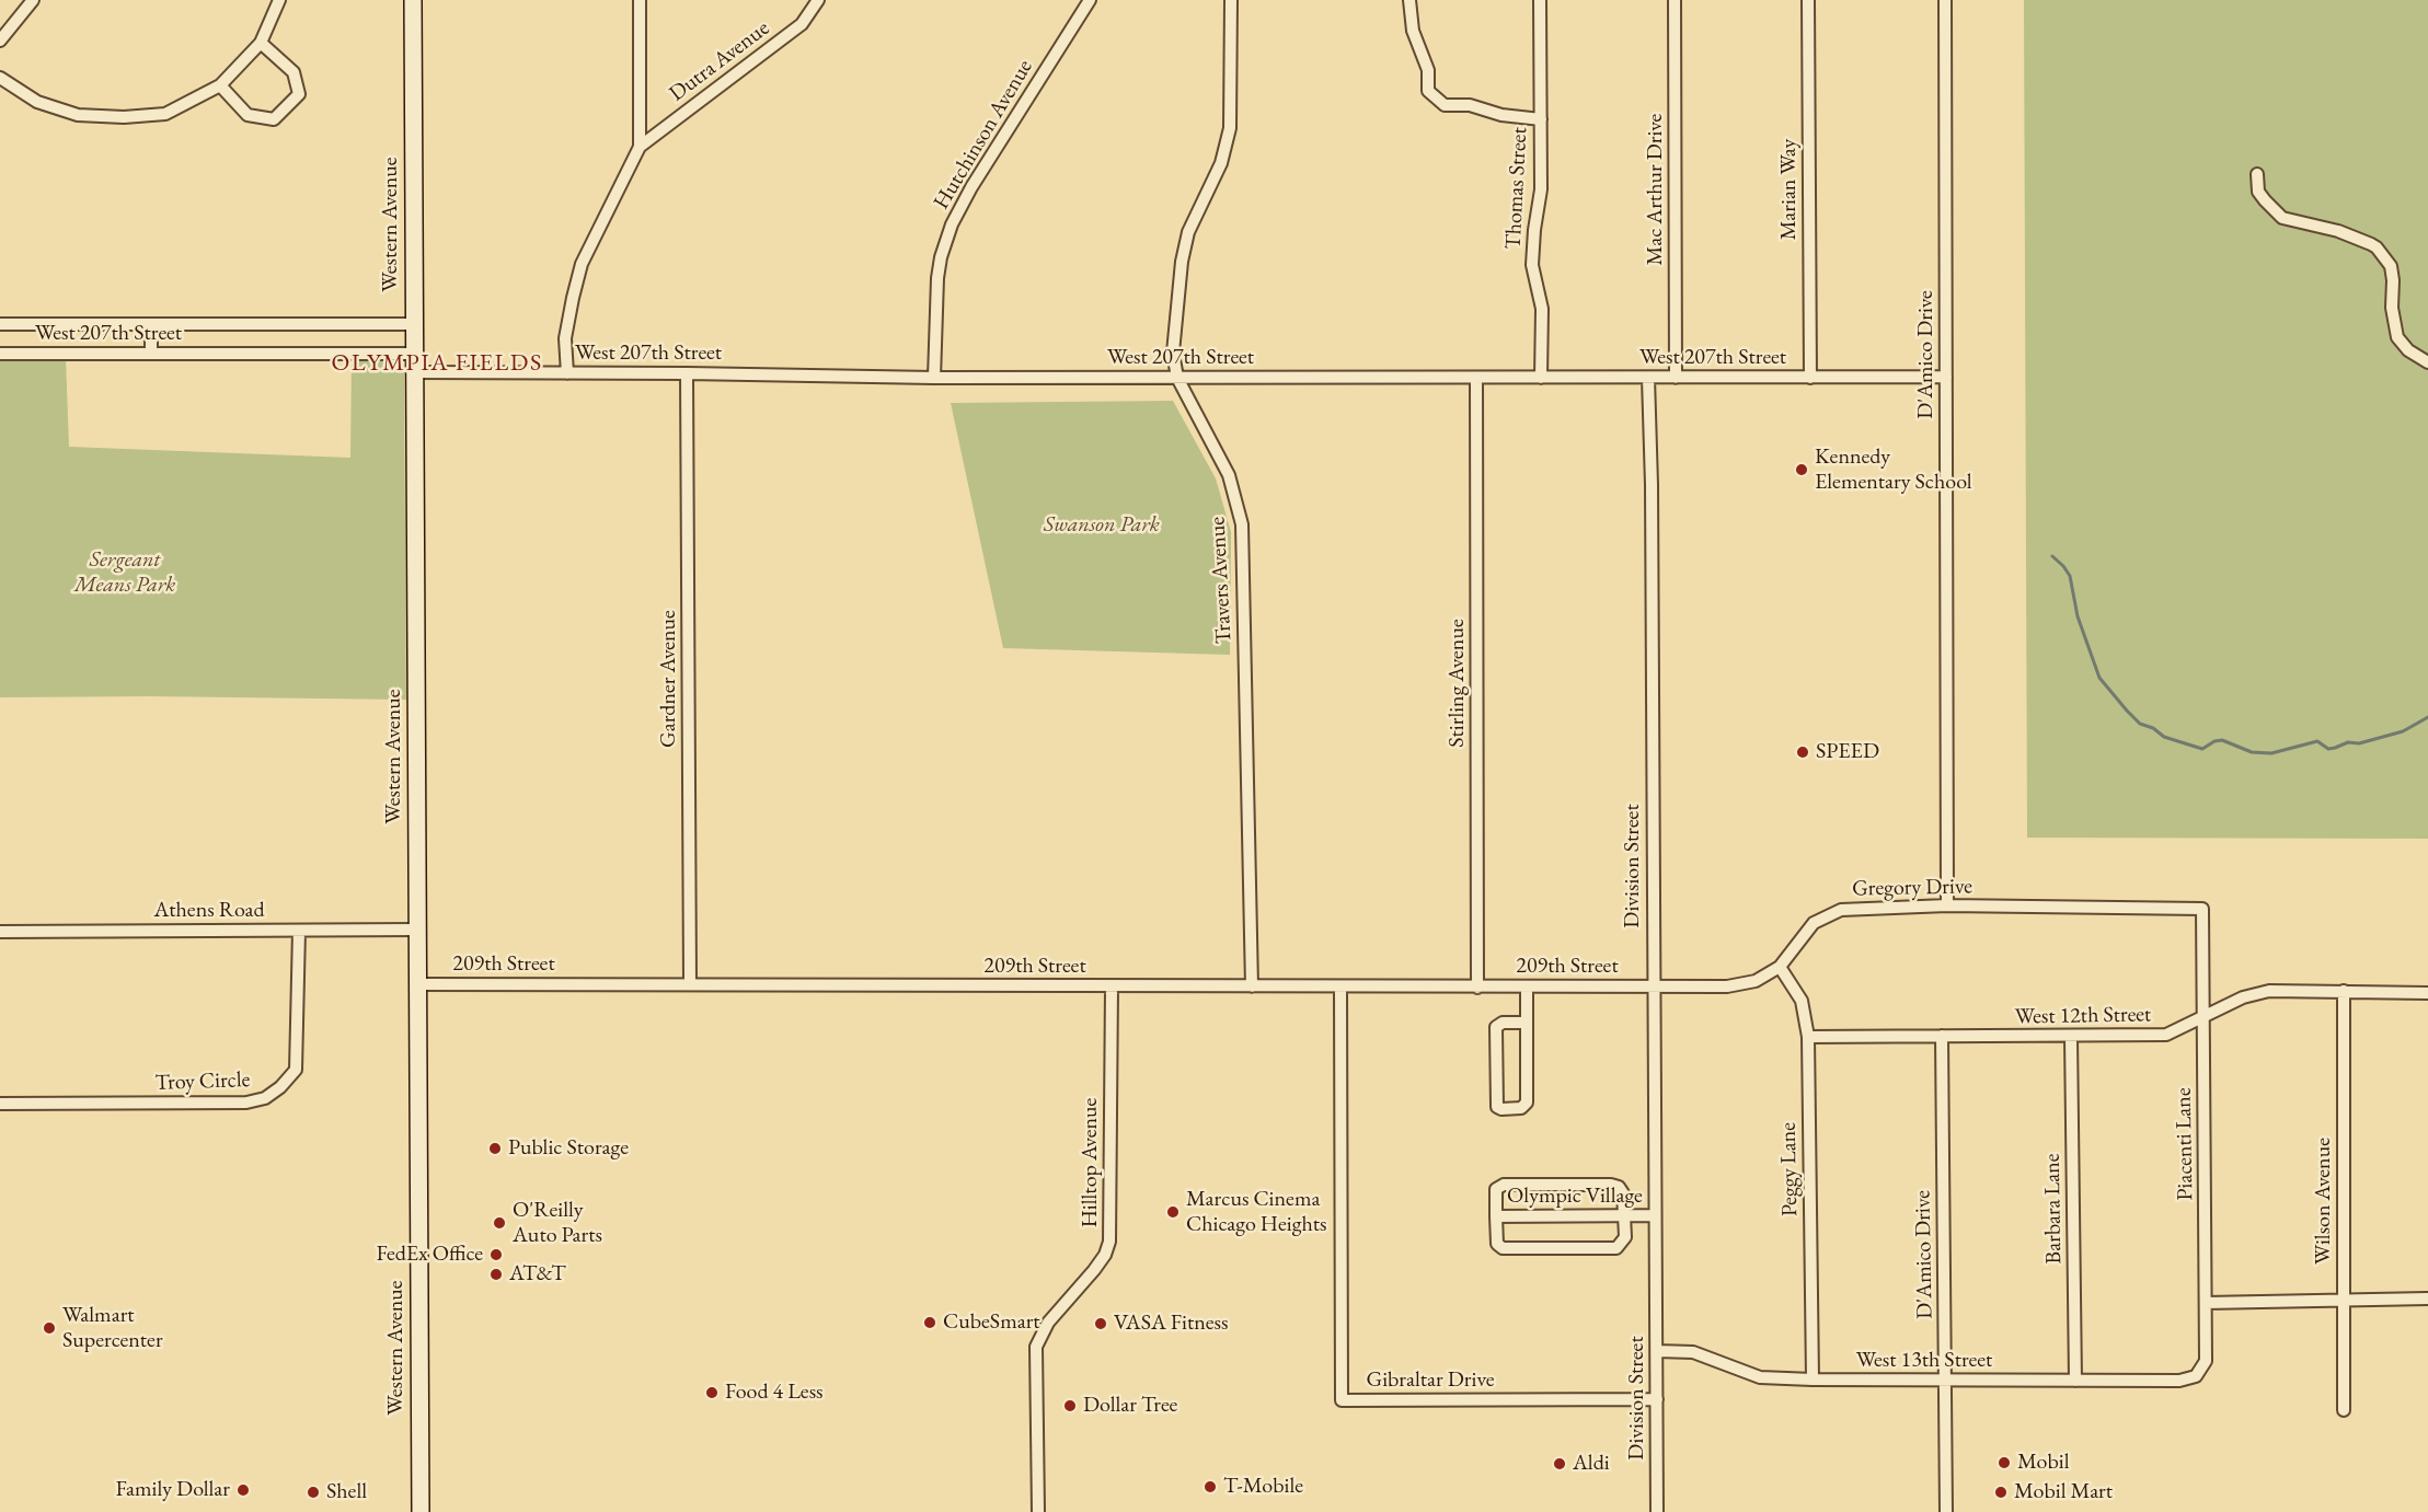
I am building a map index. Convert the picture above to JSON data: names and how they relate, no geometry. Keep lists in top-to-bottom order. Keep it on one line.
{"streets":{"main road":["Western Avenue"],"street":["Dutra Avenue","Hutchinson Avenue","Thomas Street","Mac Arthur Drive","Marian Way","West 207th Street","D'Amico Drive","Travers Avenue","Gardner Avenue","Stirling Avenue","Division Street","Gregory Drive","Athens Road","209th Street","West 12th Street","Troy Circle","Piacenti Lane","Hilltop Avenue","Peggy Lane","Olympic Village","Wilson Avenue","Barbara Lane","West 13th Street","Gibraltar Drive"]},"crossings":[["Hutchinson Avenue","West 207th Street"],["Thomas Street","West 207th Street"],["Mac Arthur Drive","West 207th Street"],["Marian Way","West 207th Street"],["Western Avenue","West 207th Street"],["Western Avenue","Athens Road"],["Western Avenue","209th Street"],["West 207th Street","D'Amico Drive"],["West 207th Street","Travers Avenue"],["West 207th Street","Gardner Avenue"],["West 207th Street","Stirling Avenue"],["West 207th Street","Division Street"],["D'Amico Drive","Gregory Drive"],["D'Amico Drive","West 12th Street"],["D'Amico Drive","West 13th Street"],["Travers Avenue","209th Street"],["Gardner Avenue","209th Street"],["Stirling Avenue","209th Street"],["Division Street","Gregory Drive"],["Division Street","209th Street"],["Division Street","Olympic Village"],["Division Street","West 13th Street"],["Division Street","Gibraltar Drive"],["Gregory Drive","209th Street"],["Gregory Drive","Piacenti Lane"],["Gregory Drive","Peggy Lane"],["Athens Road","Troy Circle"],["209th Street","Hilltop Avenue"],["209th Street","Gibraltar Drive"],["West 12th Street","Piacenti Lane"],["West 12th Street","Peggy Lane"],["West 12th Street","Wilson Avenue"],["West 12th Street","Barbara Lane"],["Piacenti Lane","West 13th Street"],["Peggy Lane","West 13th Street"],["Barbara Lane","West 13th Street"]],"districts":["OLYMPIA FIELDS"],"parks":["Swanson Park","Sergeant Means Park"],"places":["Kennedy Elementary School","SPEED","Public Storage","Marcus Cinema Chicago Heights","O'Reilly Auto Parts","FedEx Office","AT&T","CubeSmart","VASA Fitness","Walmart Supercenter","Food 4 Less","Dollar Tree","Mobil","Aldi","T-Mobile","Family Dollar","Shell","Mobil Mart"]}
